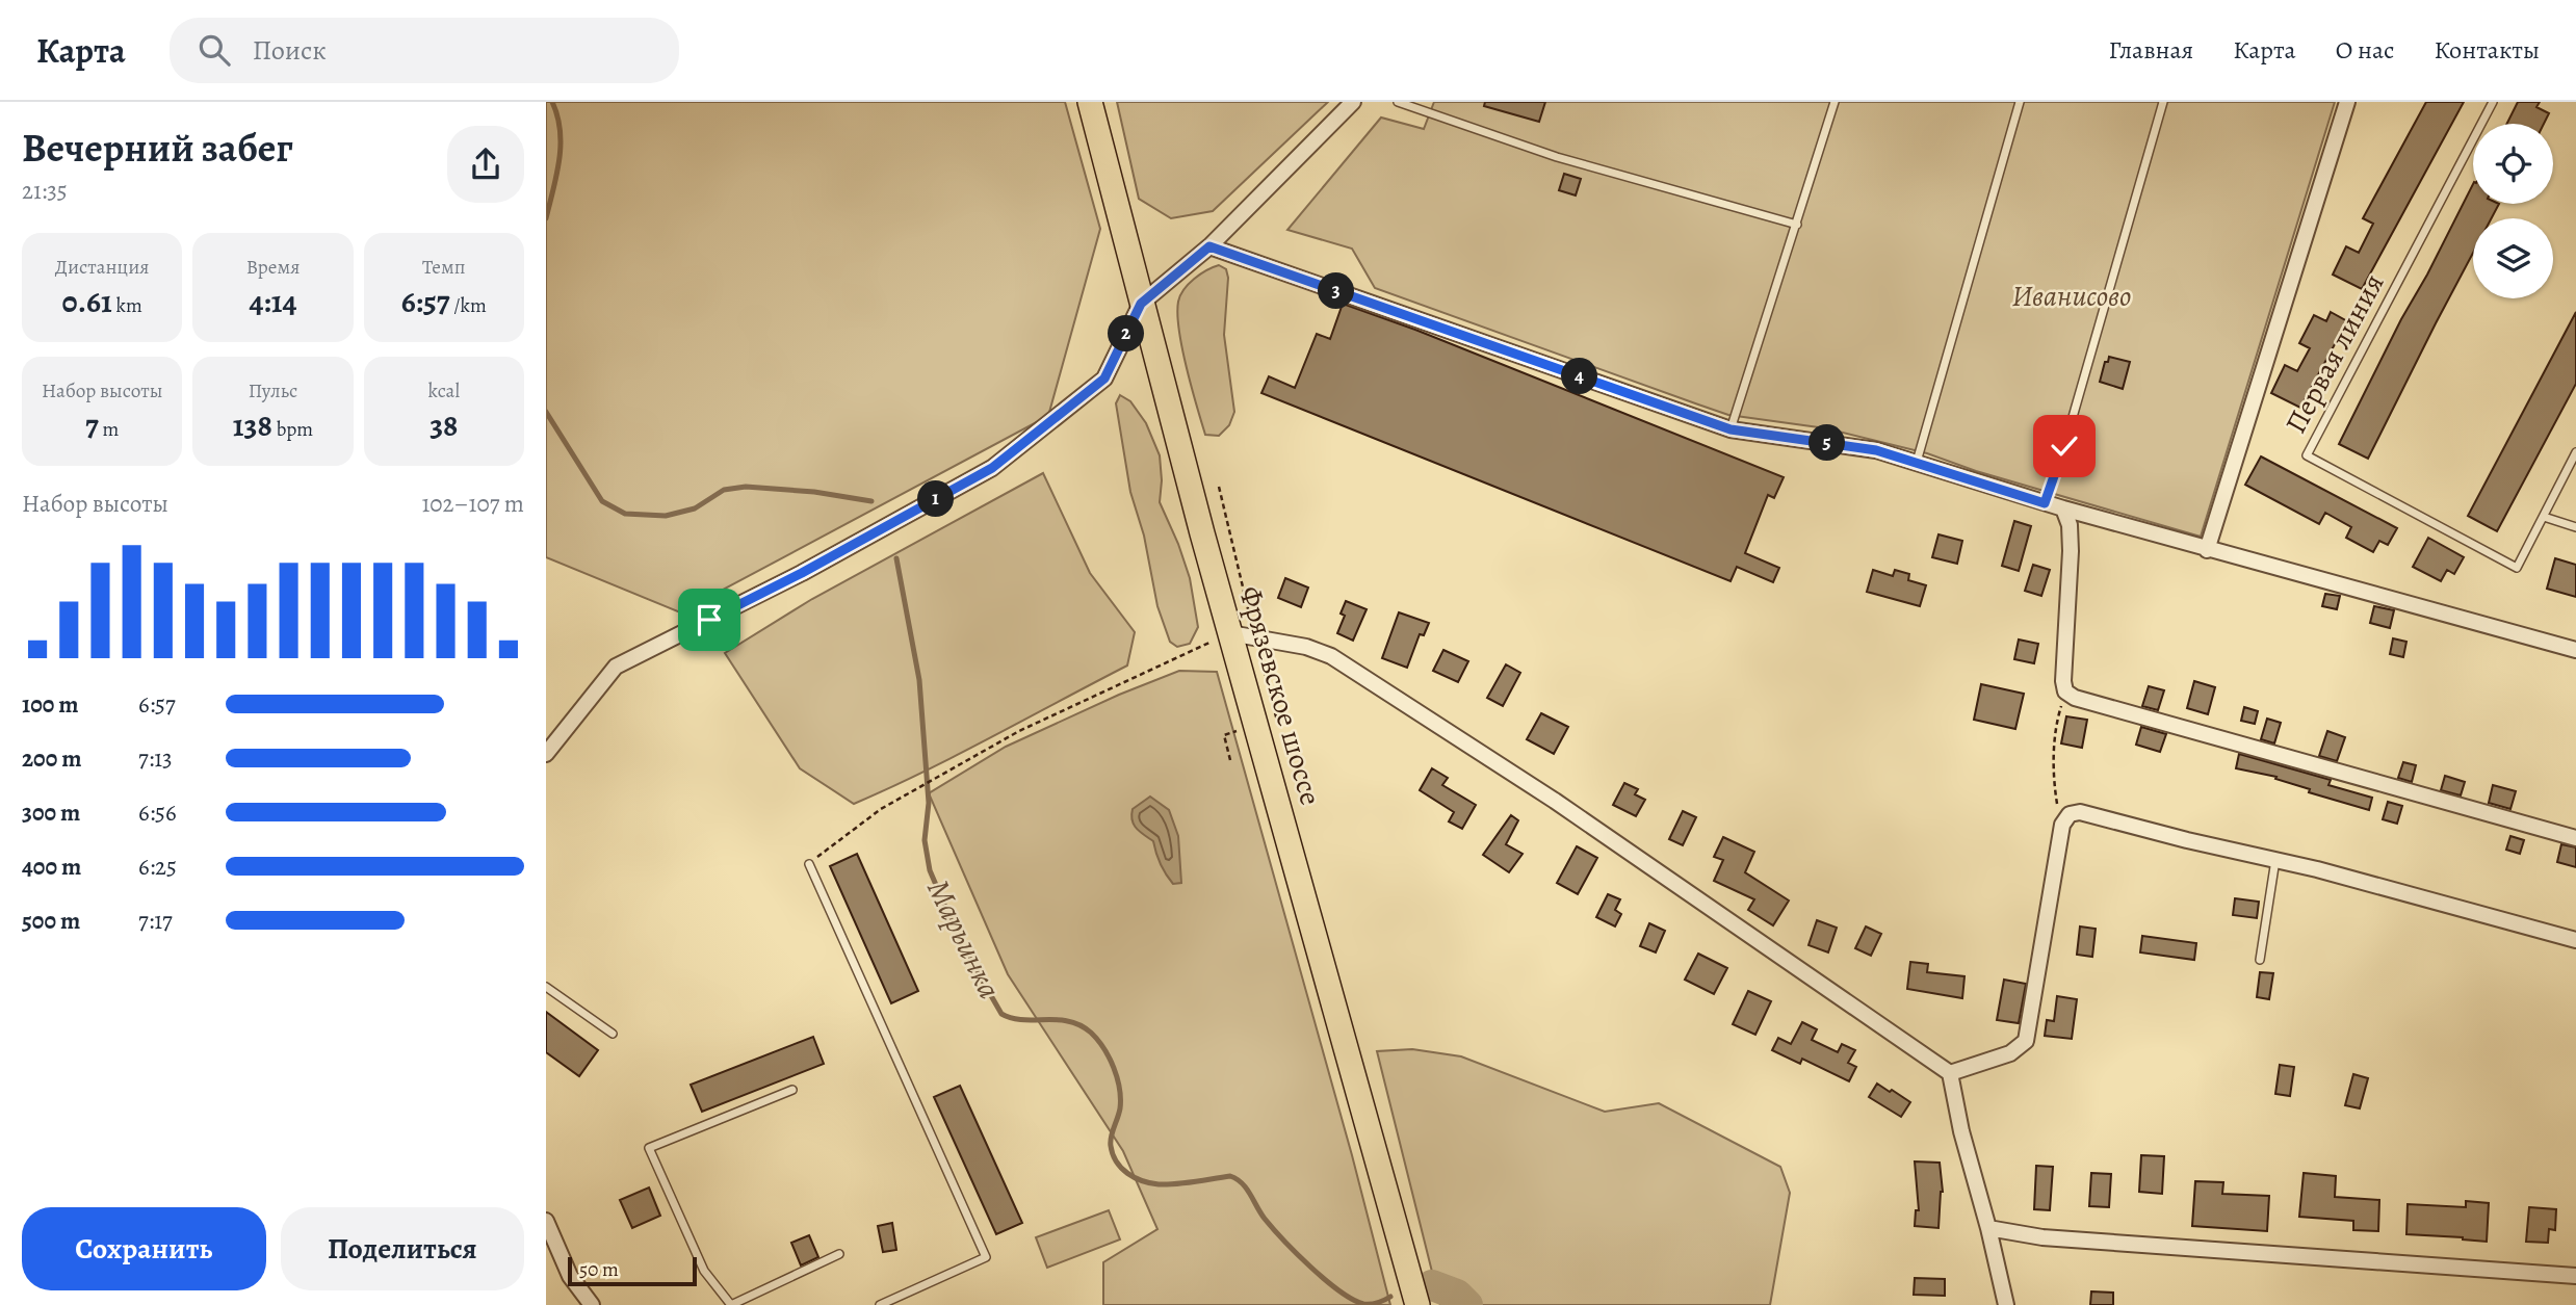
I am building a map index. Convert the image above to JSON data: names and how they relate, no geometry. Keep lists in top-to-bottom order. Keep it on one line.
{"streets":{"highway":["Фрязевское шоссе"],"lane":["Первая линия"]},"water":["Марьинка"],"parks":["Иванисово"],"scale_bar":"50 m","page":{"header":"Карта","search":"Поиск","nav":["Главная","Карта","О нас","Контакты"],"heading":["Вечерний забег","21:35"],"stats":[["Дистанция","0.61 km"],["Время","4:14"],["Темп","6:57 /km"],["Набор высоты","7 m"],["Пульс","138 bpm"],["kcal","38"]],"pins":["3","2","4","5","1"],"chart":["Набор высоты","102–107 m"],"list":[{"name":"100 m","note":"6:57"},{"name":"200 m","note":"7:13"},{"name":"300 m","note":"6:56"},{"name":"400 m","note":"6:25"},{"name":"500 m","note":"7:17"}],"buttons":["Сохранить","Поделиться"],"scale":"50 m"}}
